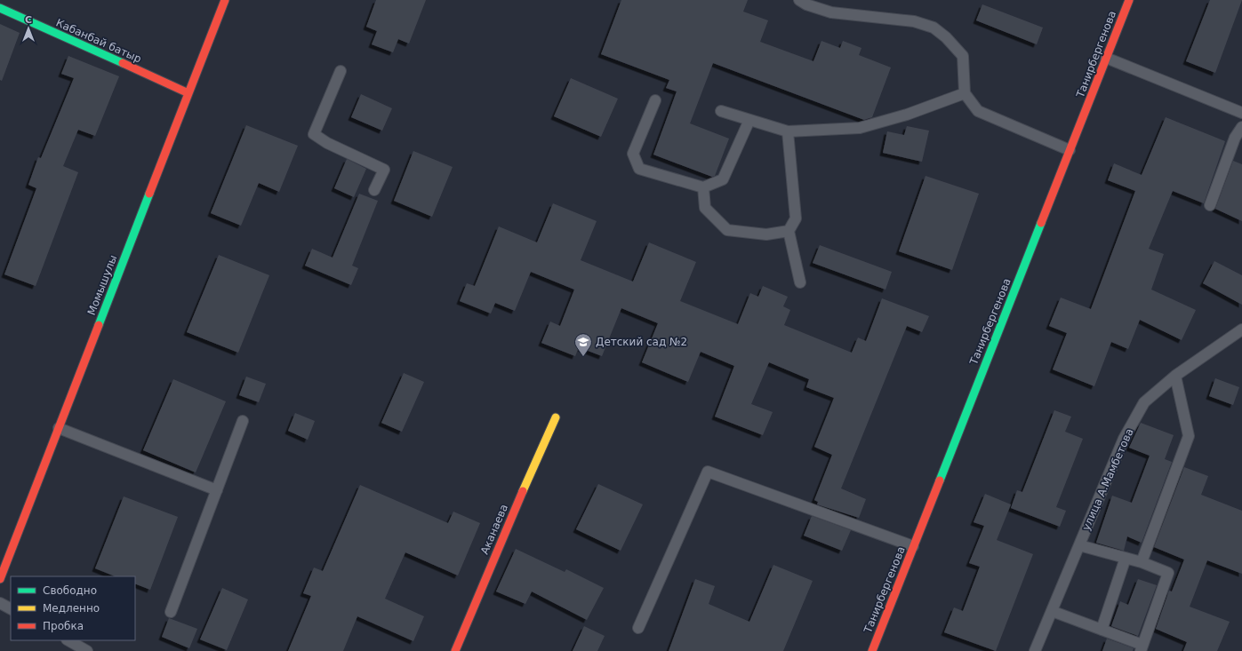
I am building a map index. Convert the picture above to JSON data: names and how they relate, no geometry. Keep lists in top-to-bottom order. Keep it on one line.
{"streets":{"street":["Кабанбай батыр","Танирбергенова","Момышулы","Аканаева"],"lane":["улица А.Мамбетова"]},"crossings":[["Кабанбай батыр","Момышулы"]],"places":{"school or university":["Детский сад №2"]},"legend":["Свободно","Медленно","Пробка"],"north":"top"}
